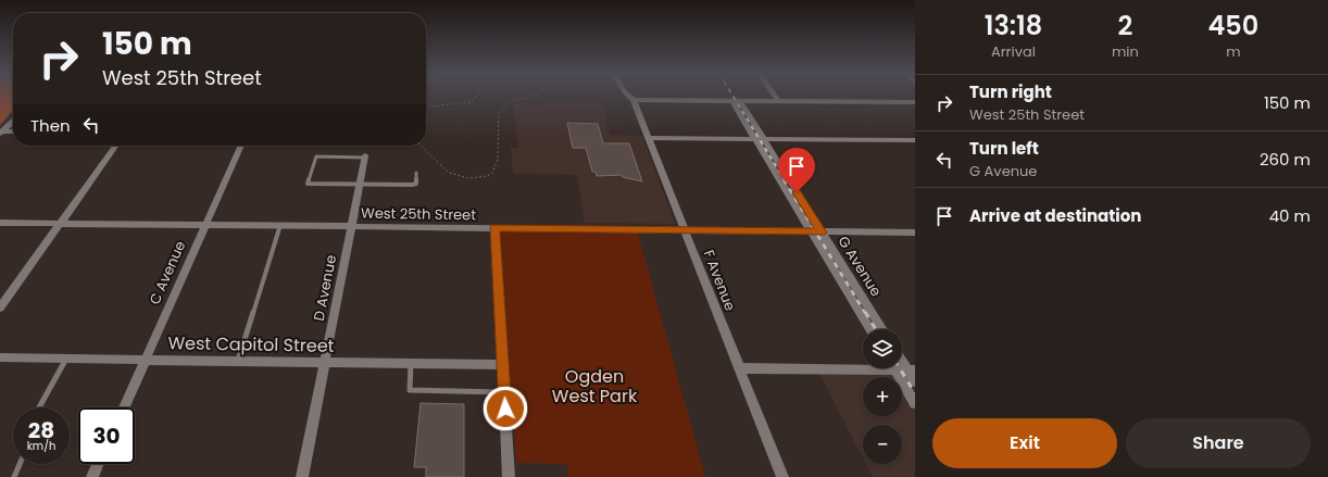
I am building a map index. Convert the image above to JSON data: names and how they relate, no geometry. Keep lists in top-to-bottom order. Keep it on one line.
{"streets":{"street":["West 25th Street","G Avenue","C Avenue","F Avenue","D Avenue","West Capitol Street"]},"crossings":[["West 25th Street","G Avenue"],["West 25th Street","C Avenue"],["West 25th Street","F Avenue"],["West 25th Street","D Avenue"],["C Avenue","West Capitol Street"],["D Avenue","West Capitol Street"]],"parks":["Ogden West Park"],"page":{"eta":["13:18","Arrival","2","min","450","m"],"turn":["150 m","West 25th Street"],"list":[{"name":"Turn right","note":"West 25th Street","value":"150 m"},{"name":"Turn left","note":"G Avenue","value":"260 m"},{"name":"Arrive at destination","value":"40 m"}],"then":"Then","map_buttons":["+","−"],"speed":"28 km/h","limit":"30","buttons":["Exit","Share"]}}
